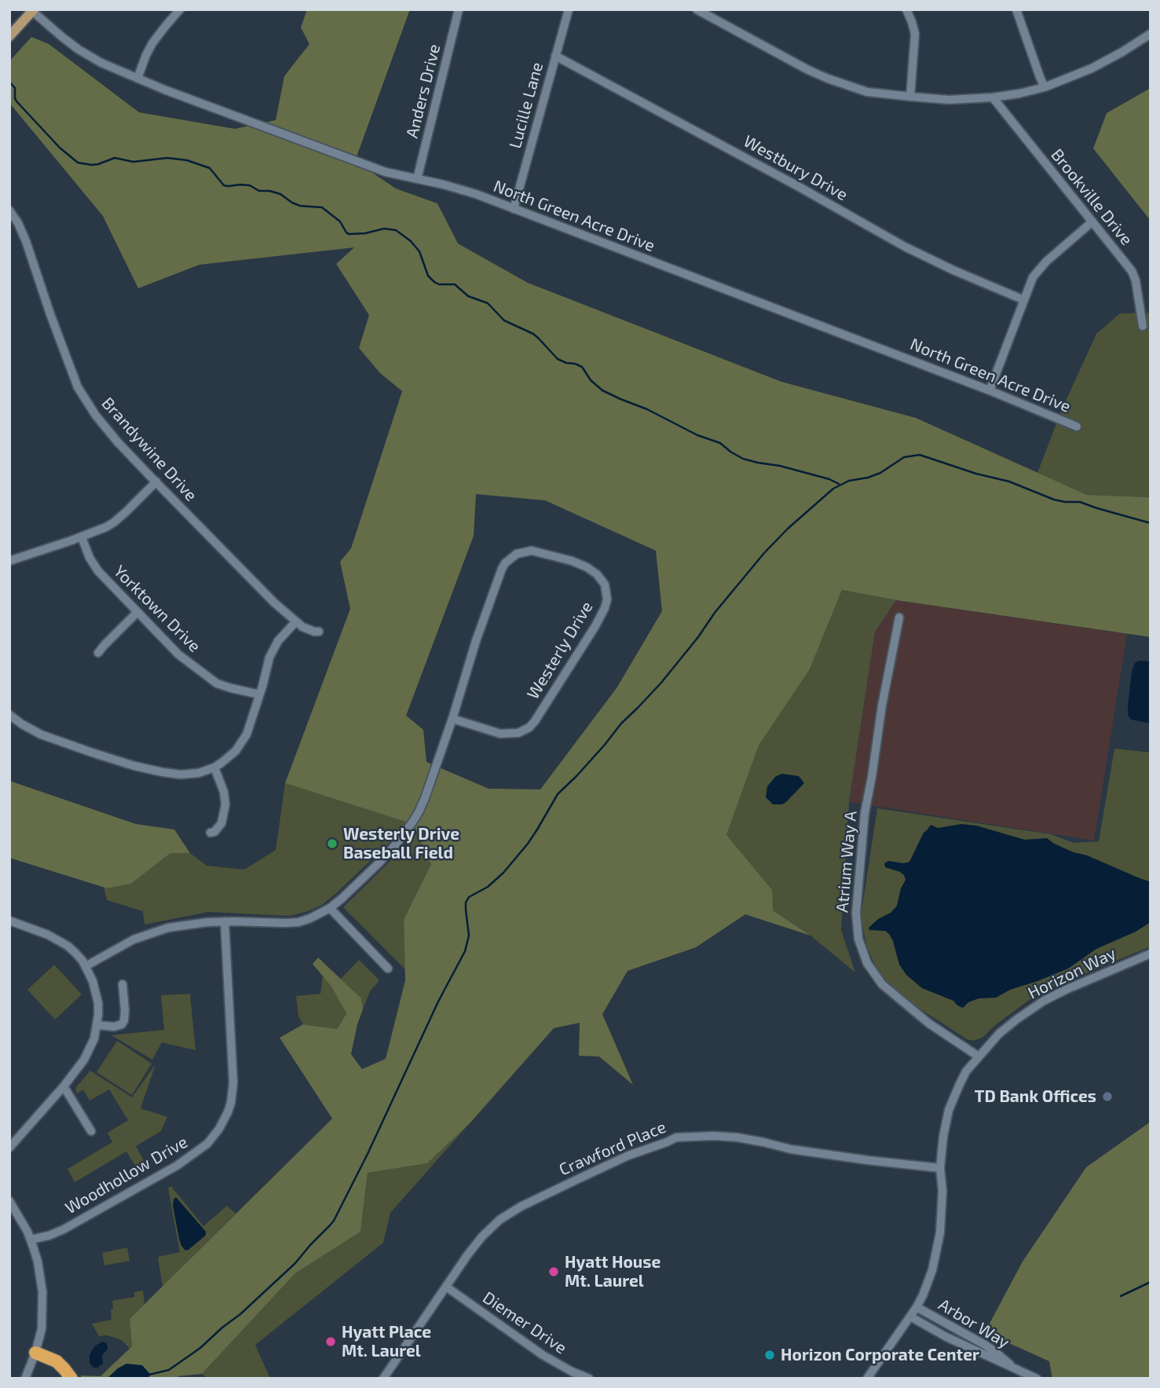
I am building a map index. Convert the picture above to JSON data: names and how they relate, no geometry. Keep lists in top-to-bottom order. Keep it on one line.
{"streets":{"street":["Anders Drive","Lucille Lane","Westbury Drive","Brookville Drive","North Green Acre Drive","Brandywine Drive","Yorktown Drive","Westerly Drive","Atrium Way A","Horizon Way","Crawford Place","Woodhollow Drive","Diemer Drive","Arbor Way"]},"crossings":[["Anders Drive","North Green Acre Drive"],["Lucille Lane","Westbury Drive"],["Lucille Lane","North Green Acre Drive"],["Westerly Drive","Woodhollow Drive"],["Atrium Way A","Horizon Way"],["Horizon Way","Crawford Place"],["Horizon Way","Arbor Way"],["Crawford Place","Diemer Drive"]],"places":["Westerly Drive Baseball Field","TD Bank Offices","Hyatt House Mt. Laurel","Hyatt Place Mt. Laurel","Horizon Corporate Center"]}
